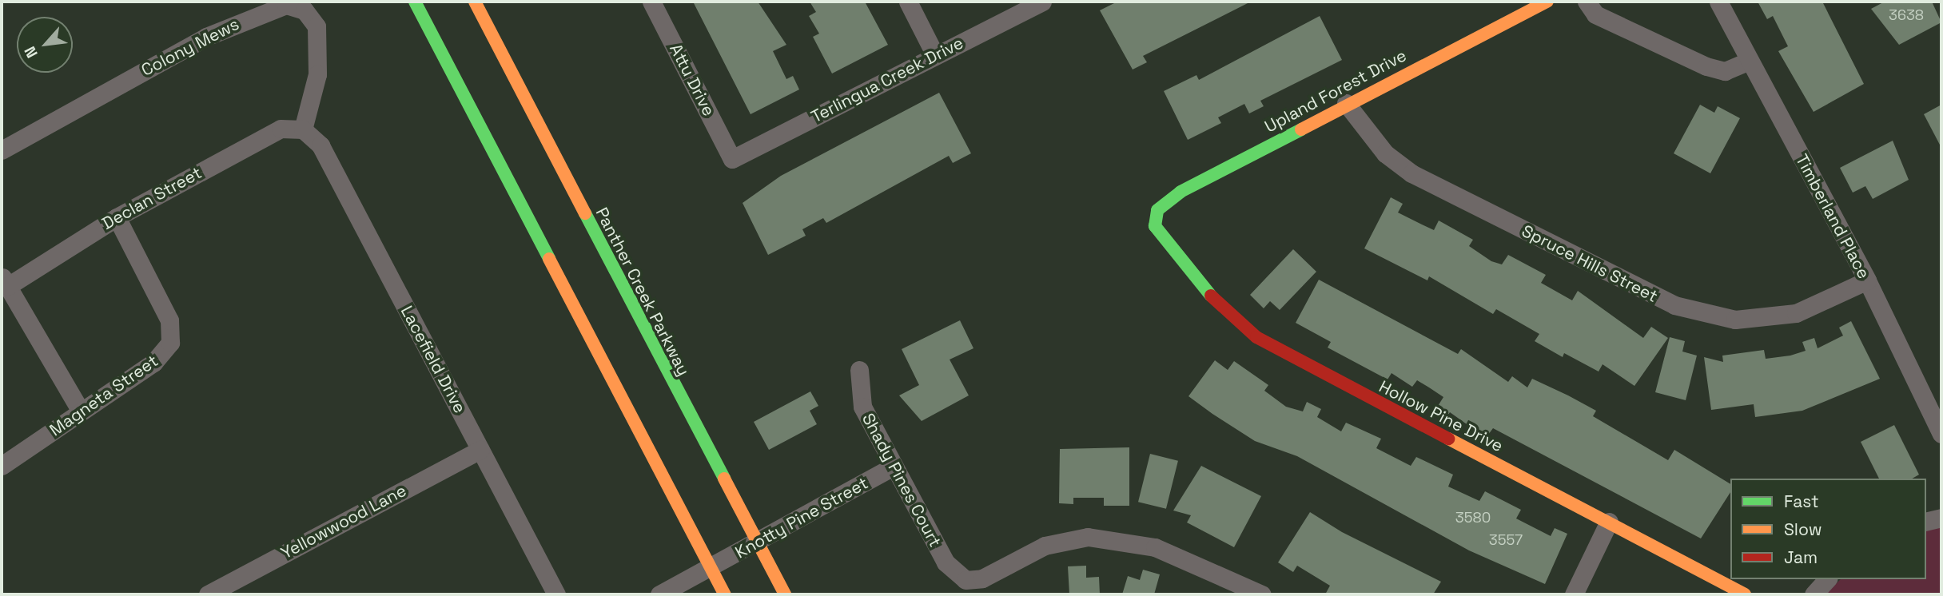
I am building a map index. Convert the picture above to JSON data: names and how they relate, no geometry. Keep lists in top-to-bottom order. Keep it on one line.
{"streets":{"main road":["Upland Forest Drive","Panther Creek Parkway","Hollow Pine Drive"],"street":["Colony Mews","Attu Drive","Terlingua Creek Drive","Declan Street","Timberland Place","Spruce Hills Street","Lacefield Drive","Magneta Street","Shady Pines Court","Knotty Pine Street","Yellowwood Lane"]},"crossings":[["Colony Mews","Declan Street"],["Colony Mews","Lacefield Drive"],["Attu Drive","Terlingua Creek Drive"],["Upland Forest Drive","Spruce Hills Street"],["Upland Forest Drive","Hollow Pine Drive"],["Declan Street","Lacefield Drive"],["Declan Street","Magneta Street"],["Timberland Place","Spruce Hills Street"],["Panther Creek Parkway","Knotty Pine Street"],["Lacefield Drive","Yellowwood Lane"],["Shady Pines Court","Knotty Pine Street"]],"house_numbers":["3638","3580","3557"],"legend":["Fast","Slow","Jam"],"north":"bottom left"}
